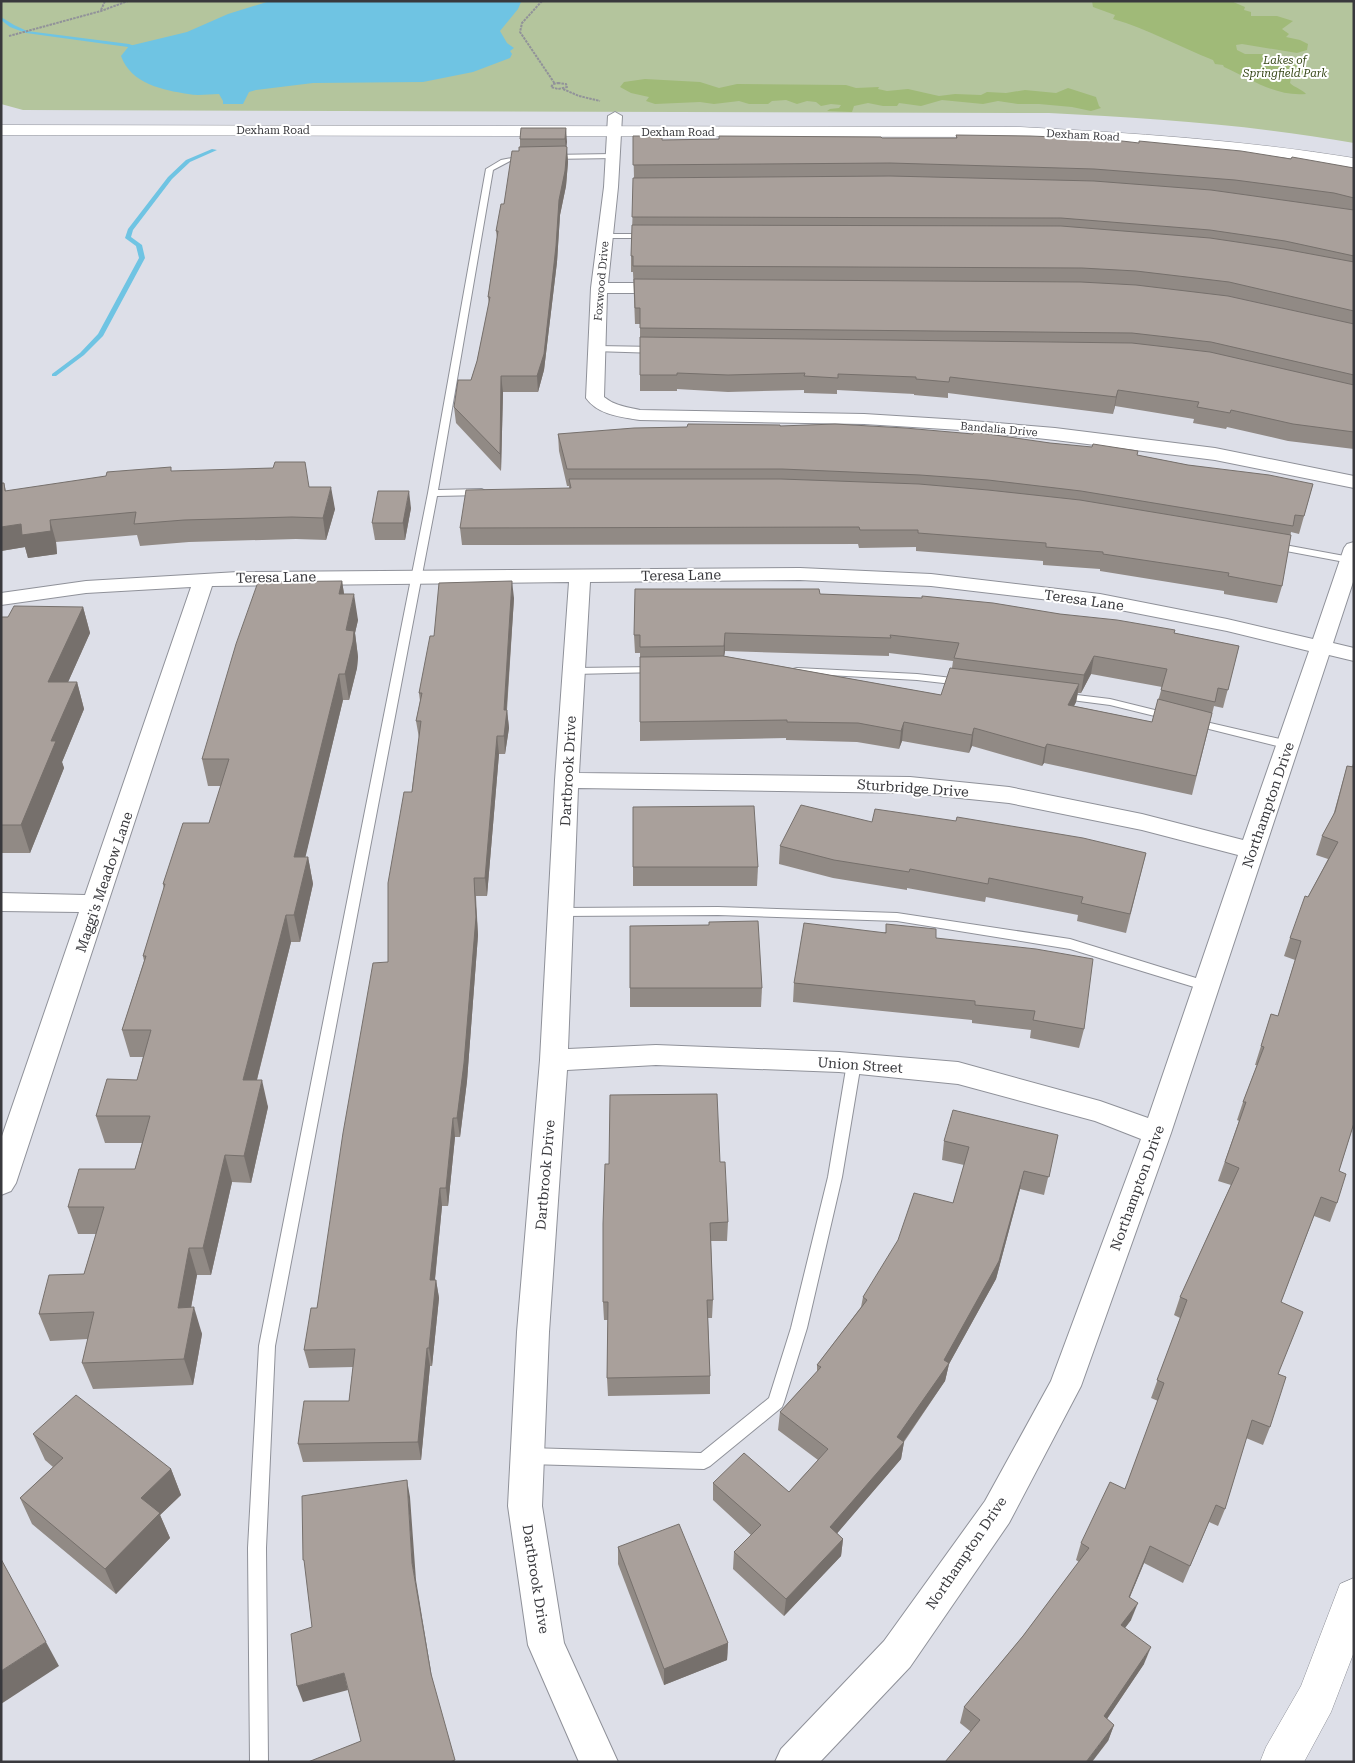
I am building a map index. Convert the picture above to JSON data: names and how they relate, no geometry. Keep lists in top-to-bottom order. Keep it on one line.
{"streets":{"street":["Dexham Road","Foxwood Drive","Bandalia Drive","Teresa Lane","Dartbrook Drive","Sturbridge Drive","Northampton Drive","Maggi's Meadow Lane","Union Street"]},"crossings":[["Dexham Road","Foxwood Drive"],["Foxwood Drive","Bandalia Drive"],["Teresa Lane","Dartbrook Drive"],["Teresa Lane","Northampton Drive"],["Teresa Lane","Maggi's Meadow Lane"],["Dartbrook Drive","Sturbridge Drive"],["Dartbrook Drive","Union Street"],["Sturbridge Drive","Northampton Drive"],["Northampton Drive","Union Street"]],"parks":["Lakes of Springfield Park"]}
